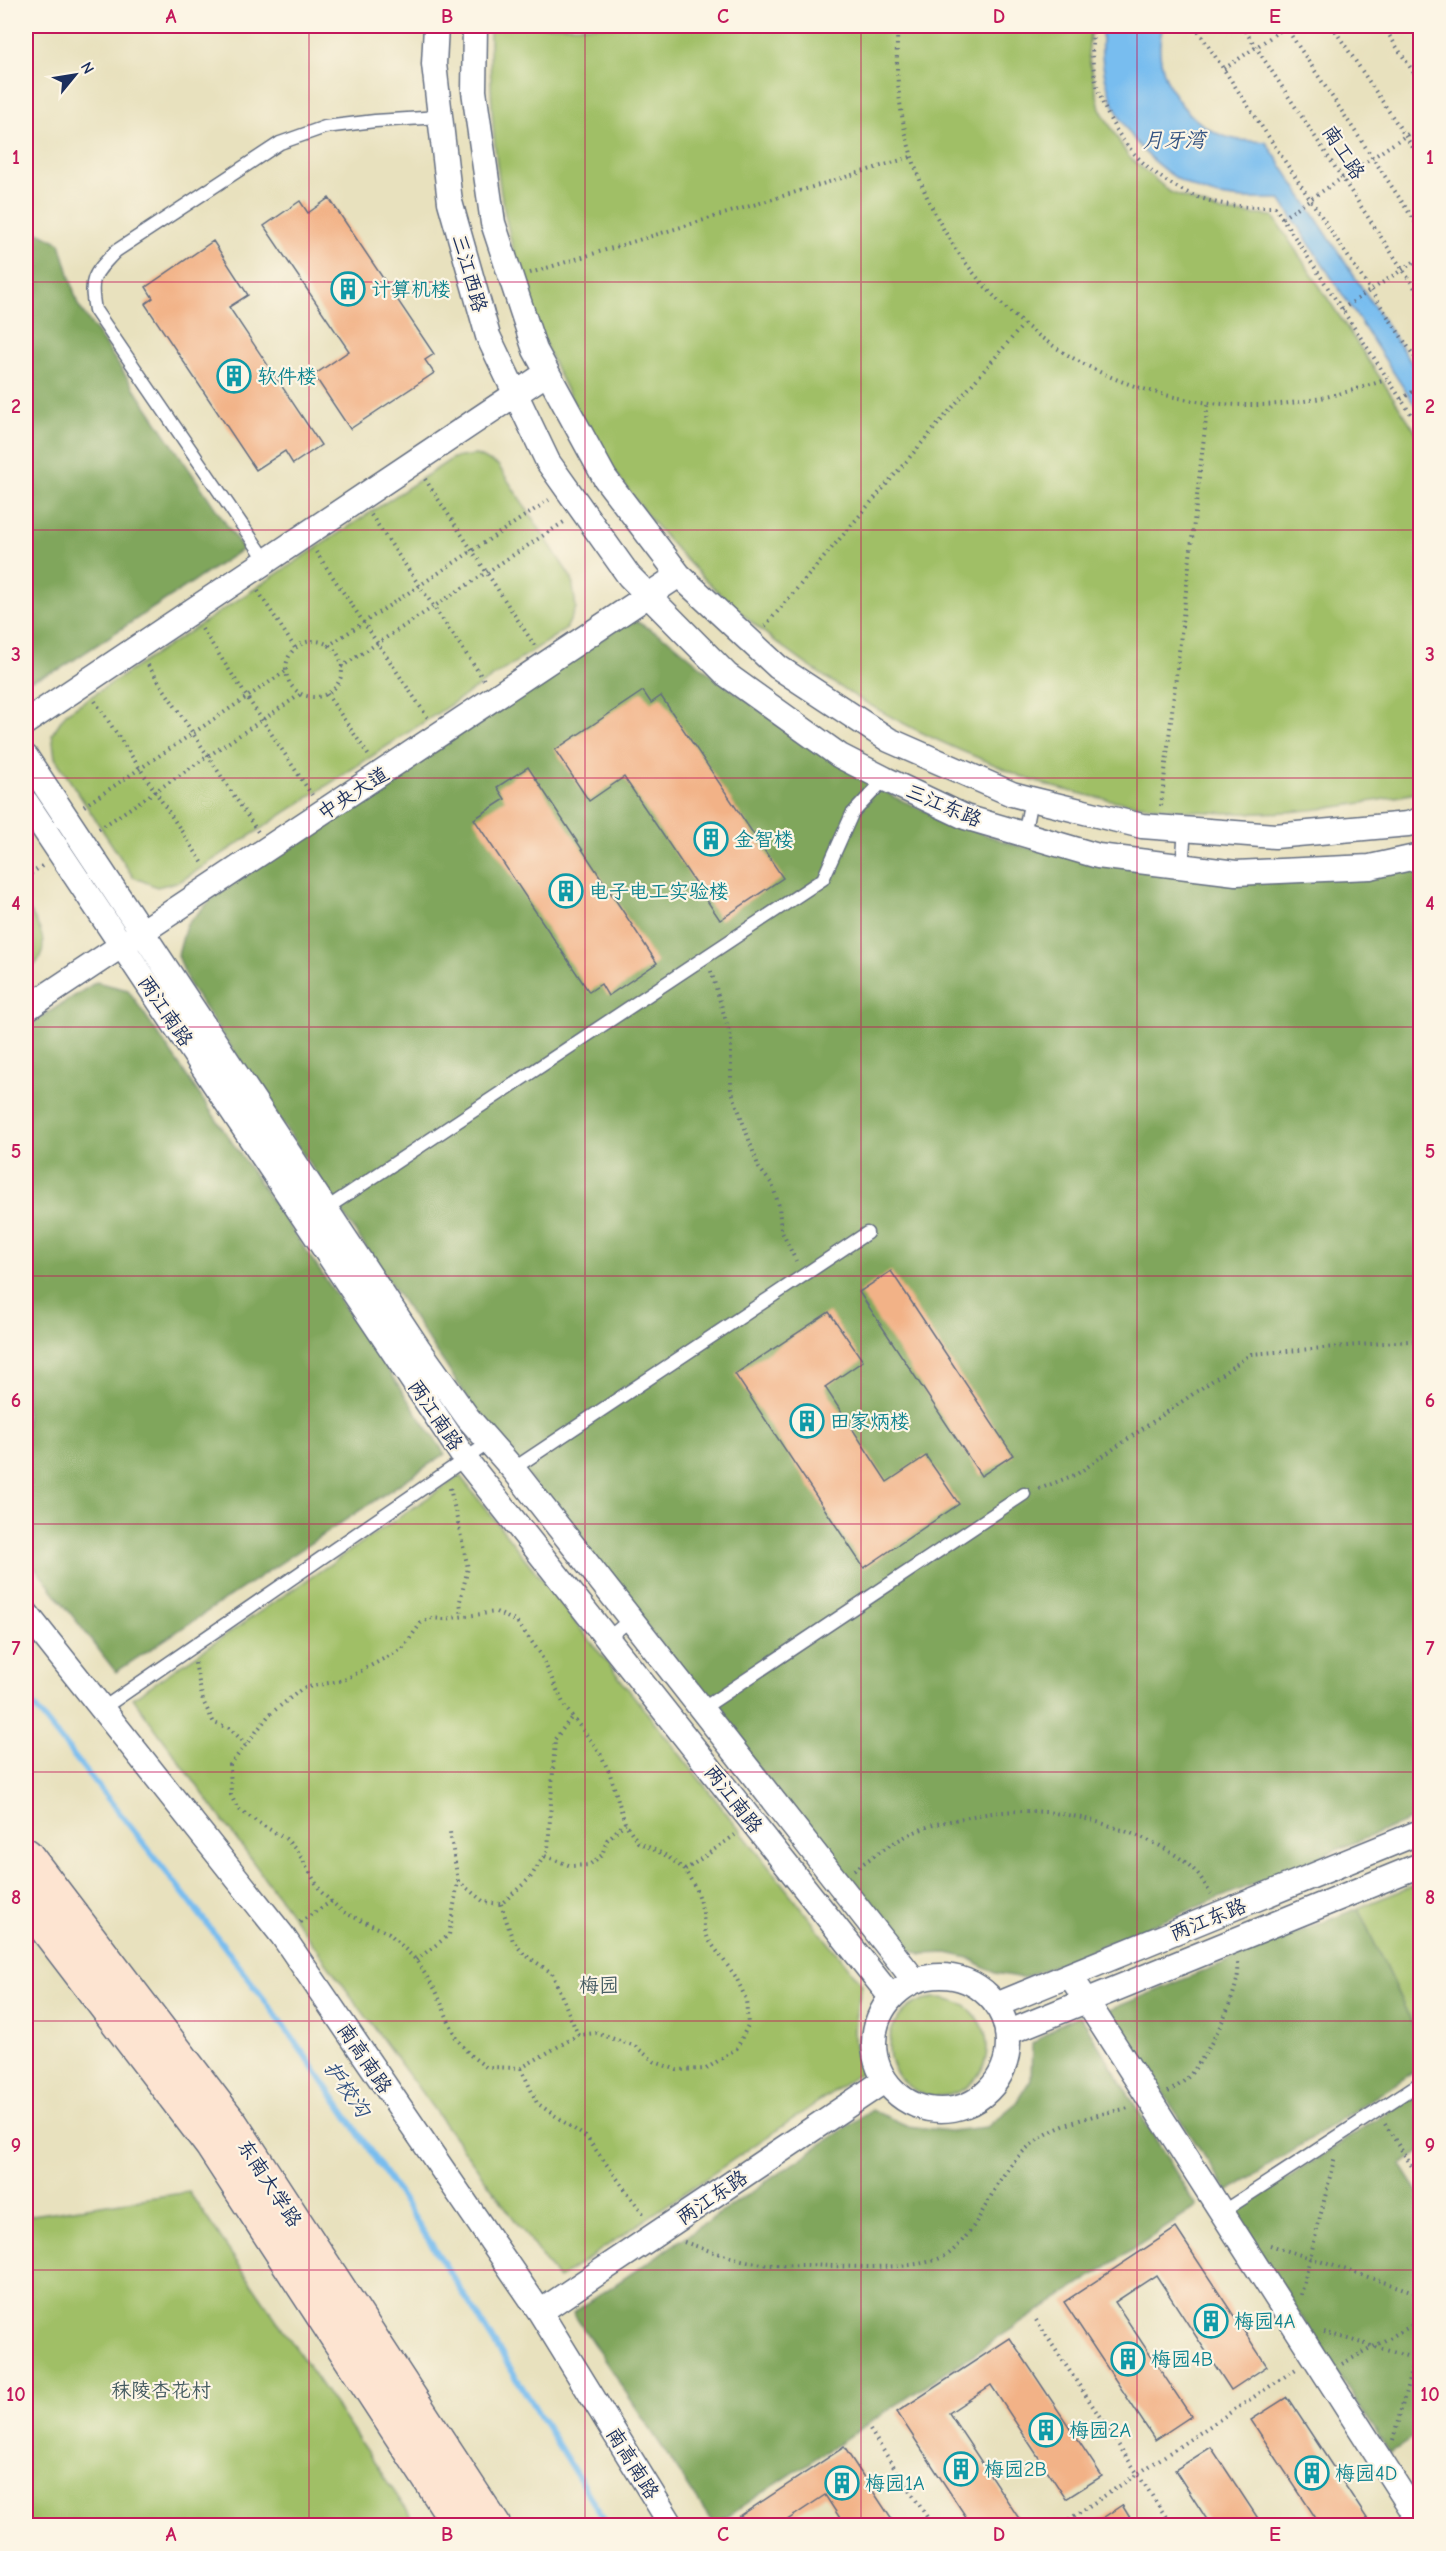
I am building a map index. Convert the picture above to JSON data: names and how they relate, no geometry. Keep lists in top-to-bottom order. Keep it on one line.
{"streets":{"main road":["东南大学路"],"street":["三江西路","中央大道","三江东路","两江南路","两江东路","南高南路"],"path":["南工路"]},"crossings":[["三江西路","三江东路"],["中央大道","三江东路"],["中央大道","两江南路"],["两江南路","两江东路"],["两江东路","南高南路"]],"water":["月牙湾","护校沟"],"parks":["梅园","秣陵杏花村"],"places":{"building":["计算机楼","软件楼","金智楼","电子电工实验楼","田家炳楼","梅园4A","梅园4B","梅园2A","梅园2B","梅园4D","梅园1A"]},"north":"top right","grid":{"columns":["A","B","C","D","E"],"rows":["1","2","3","4","5","6","7","8","9","10"]}}
